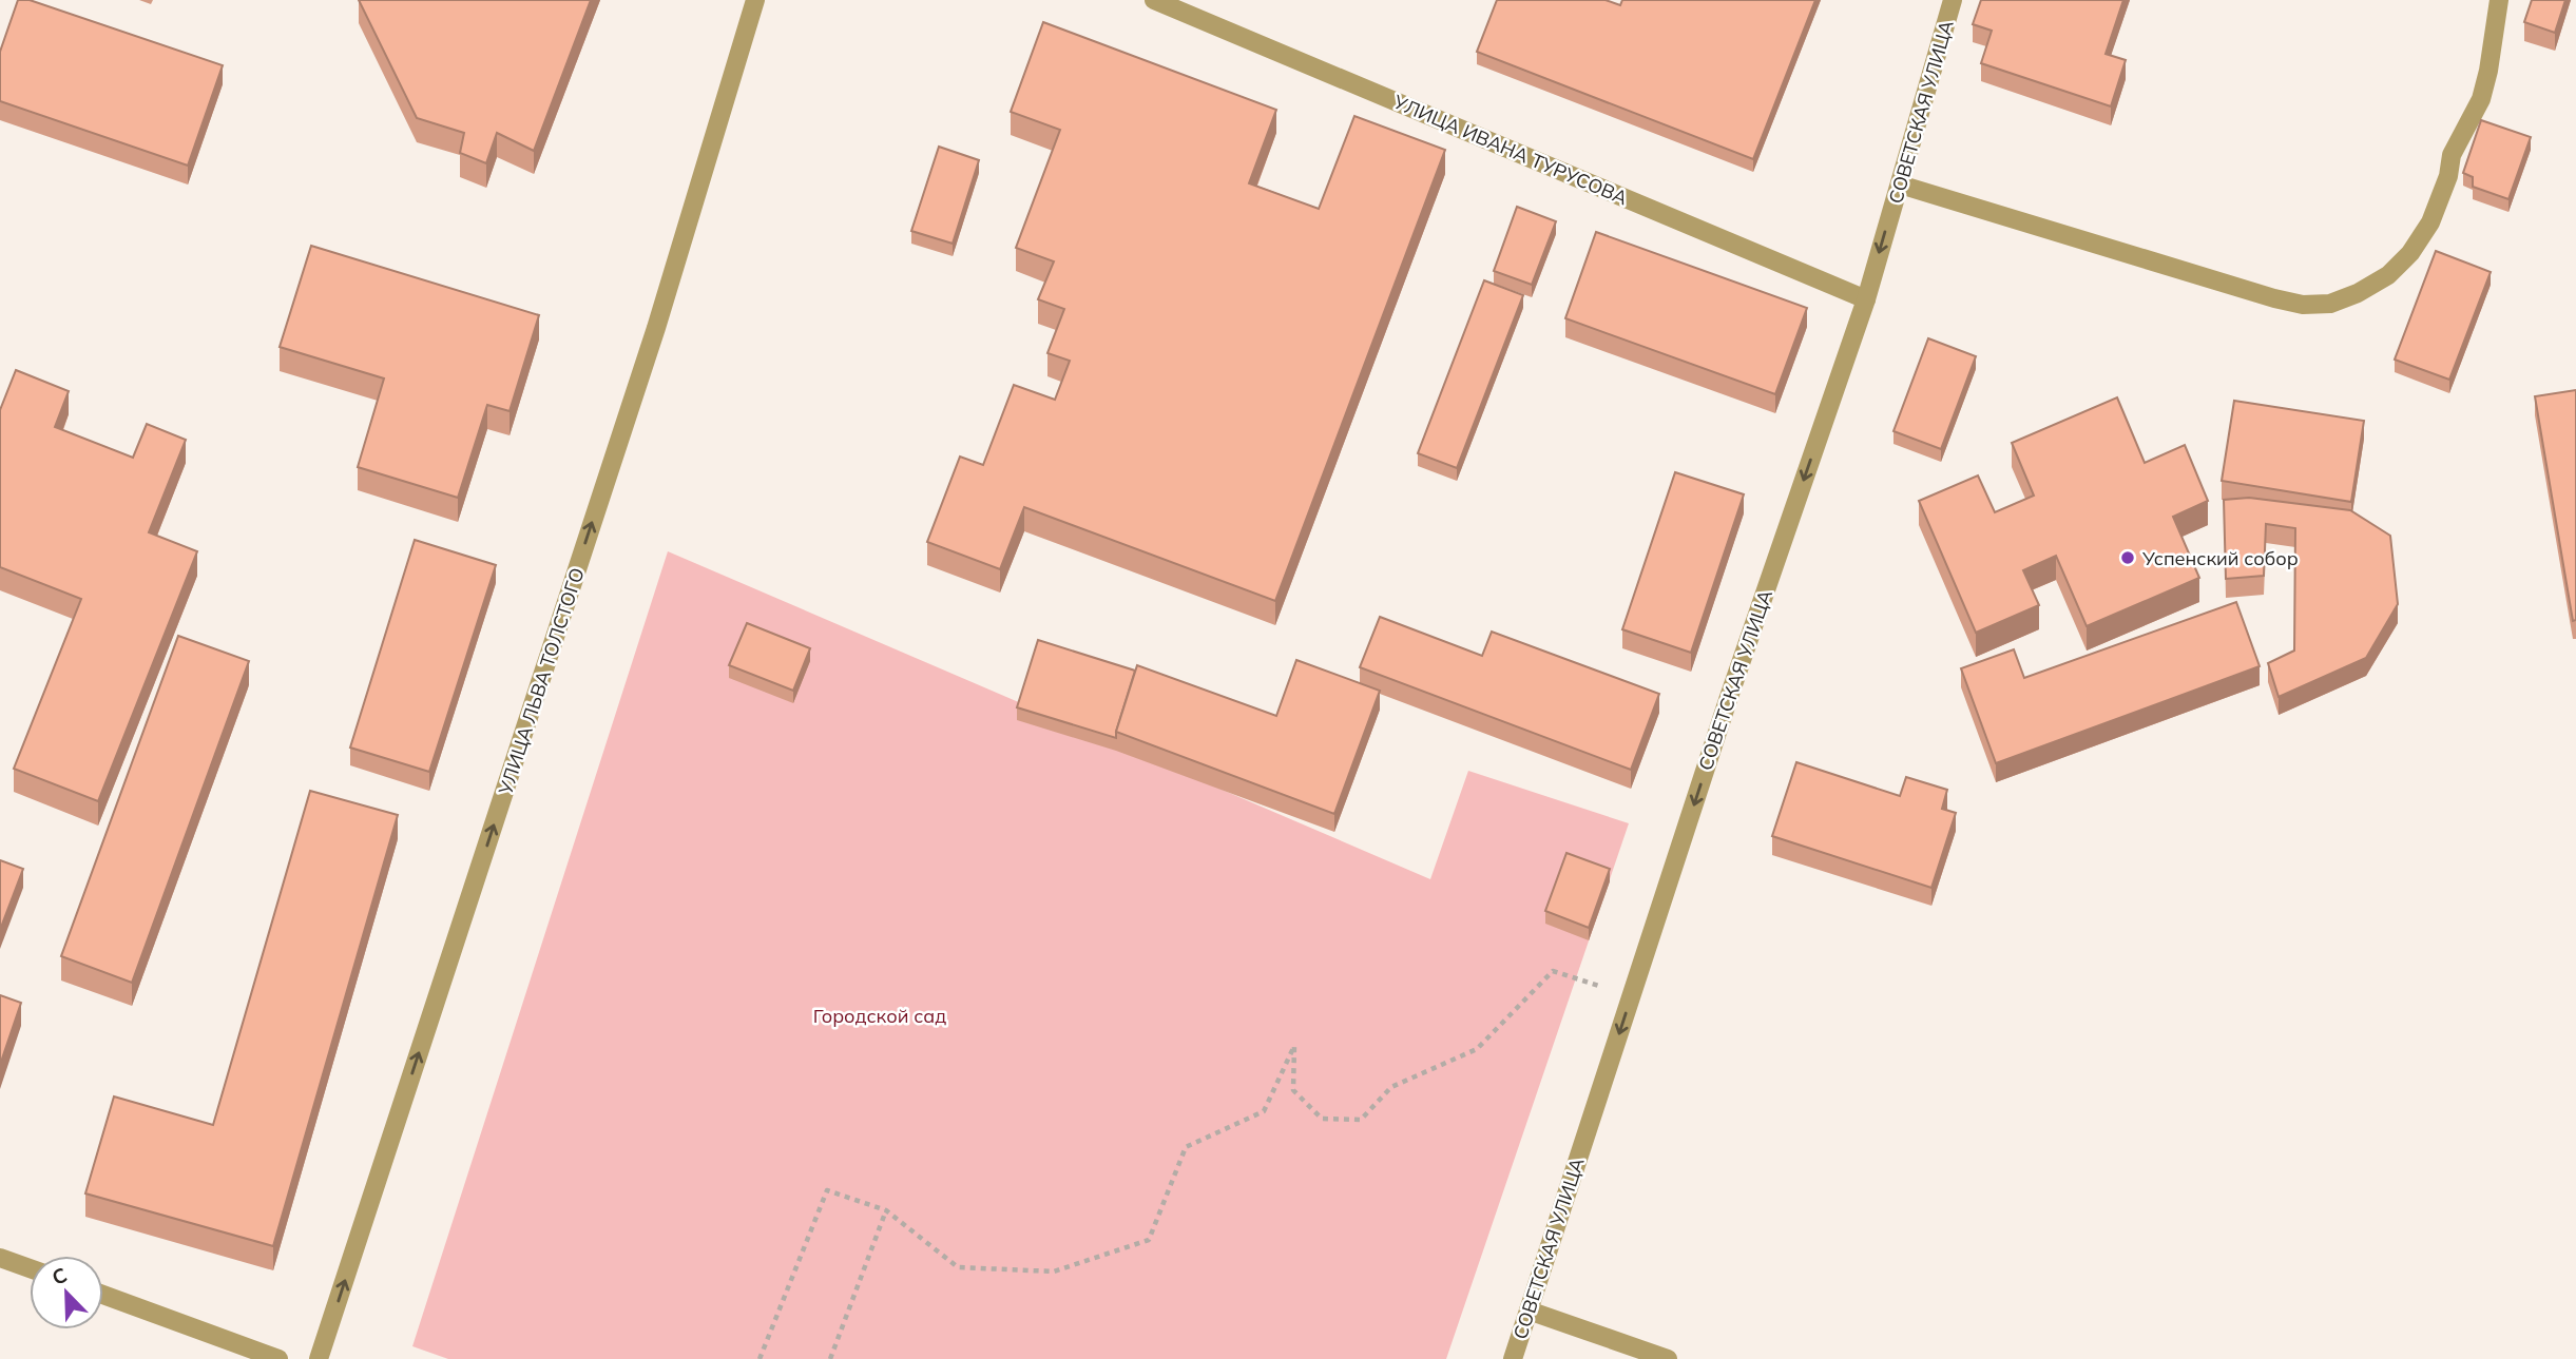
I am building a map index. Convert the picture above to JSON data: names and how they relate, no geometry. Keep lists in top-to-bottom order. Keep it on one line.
{"streets":{"street":["СОВЕТСКАЯ УЛИЦА","УЛИЦА ИВАНА ТУРУСОВА","УЛИЦА ЛЬВА ТОЛСТОГО"]},"crossings":[["СОВЕТСКАЯ УЛИЦА","УЛИЦА ИВАНА ТУРУСОВА"]],"one_way":["СОВЕТСКАЯ УЛИЦА","УЛИЦА ЛЬВА ТОЛСТОГО"],"parks":["Городской сад"],"places":["Успенский собор"],"north":"top left"}
